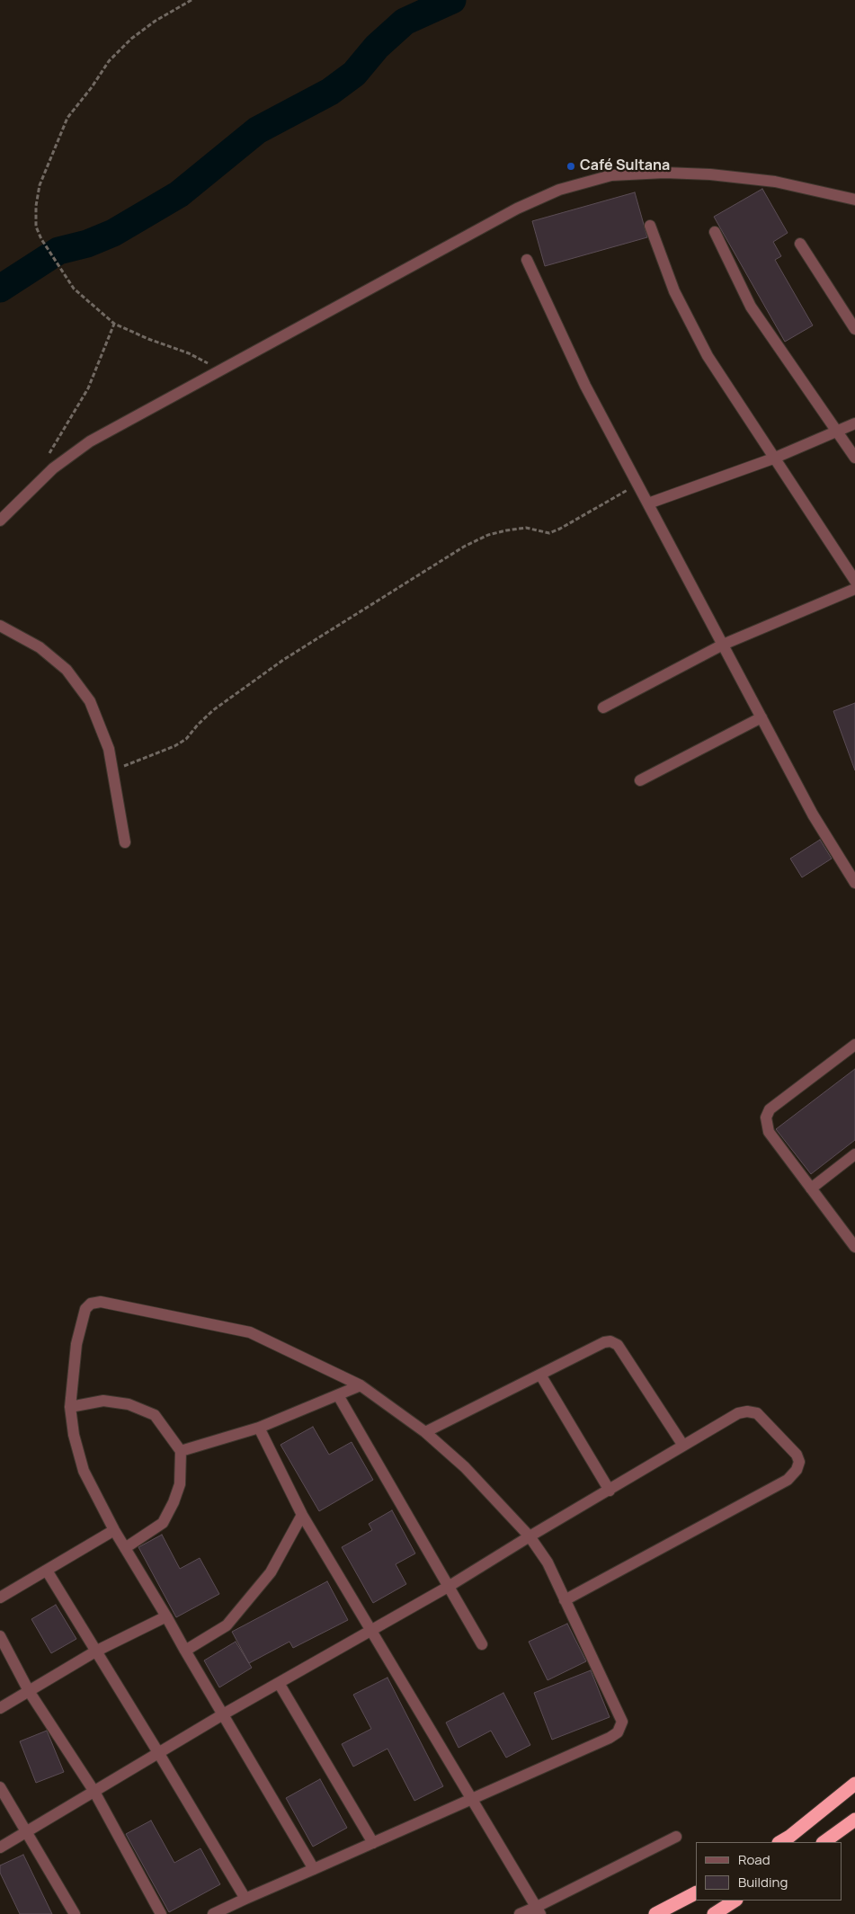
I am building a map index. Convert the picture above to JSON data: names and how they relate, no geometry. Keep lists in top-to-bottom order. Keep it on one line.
{"places":["Café Sultana"],"legend":["Road","Building"]}
